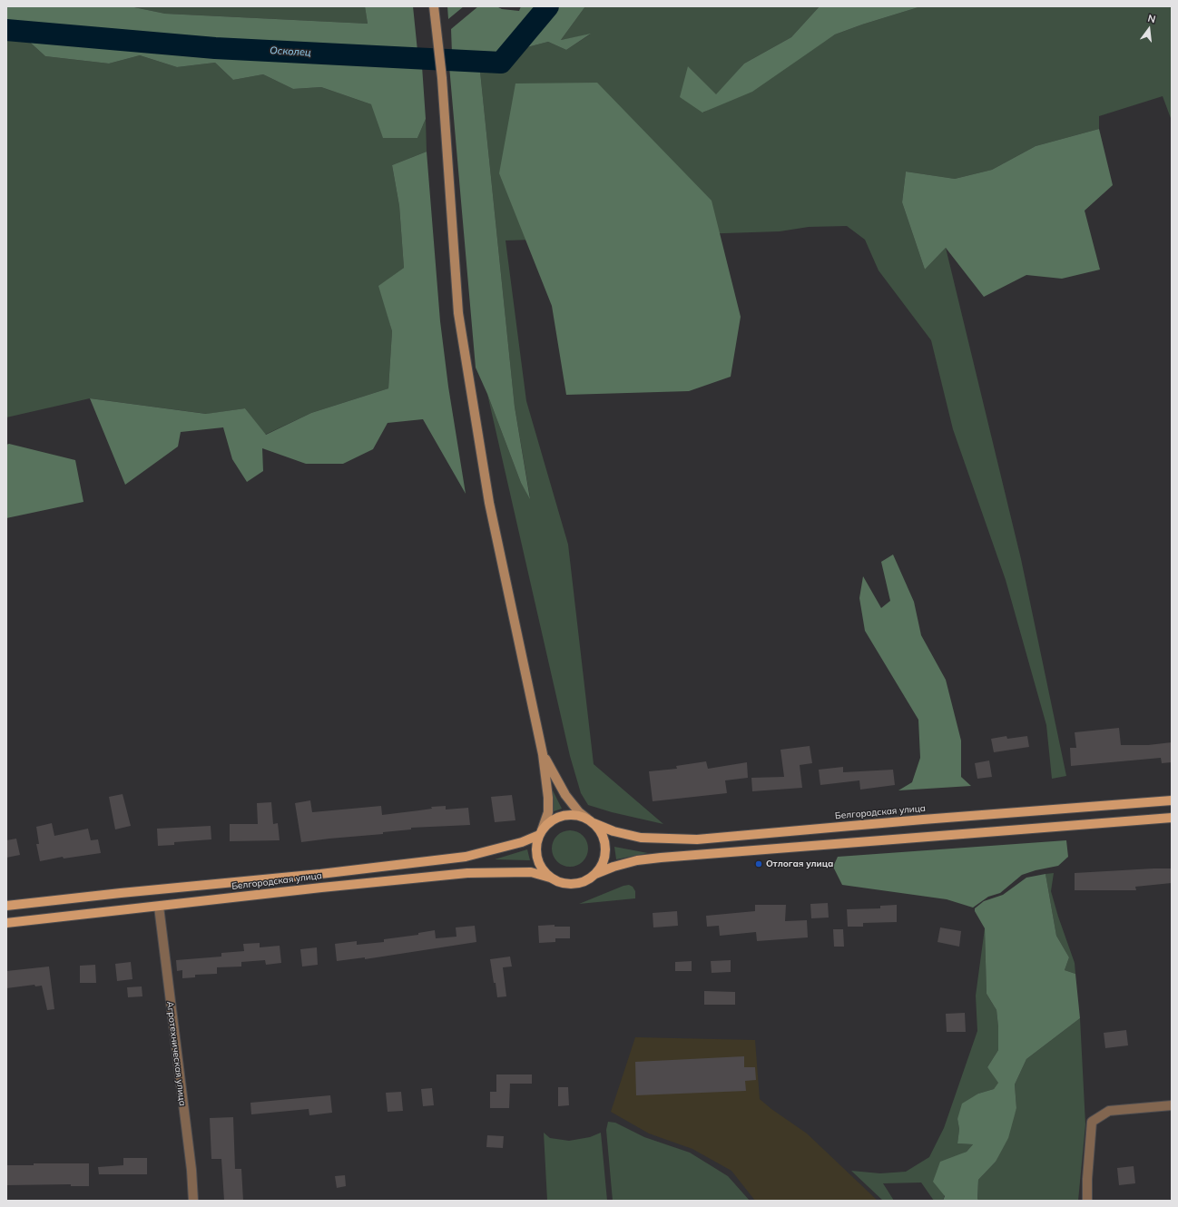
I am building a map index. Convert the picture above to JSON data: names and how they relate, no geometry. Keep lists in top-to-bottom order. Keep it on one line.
{"streets":{"main road":["Белгородская улица"],"street":["Агротехническая улица"]},"crossings":[["Белгородская улица","Агротехническая улица"]],"water":["Осколец"],"places":["Отлогая улица"],"north":"top"}
